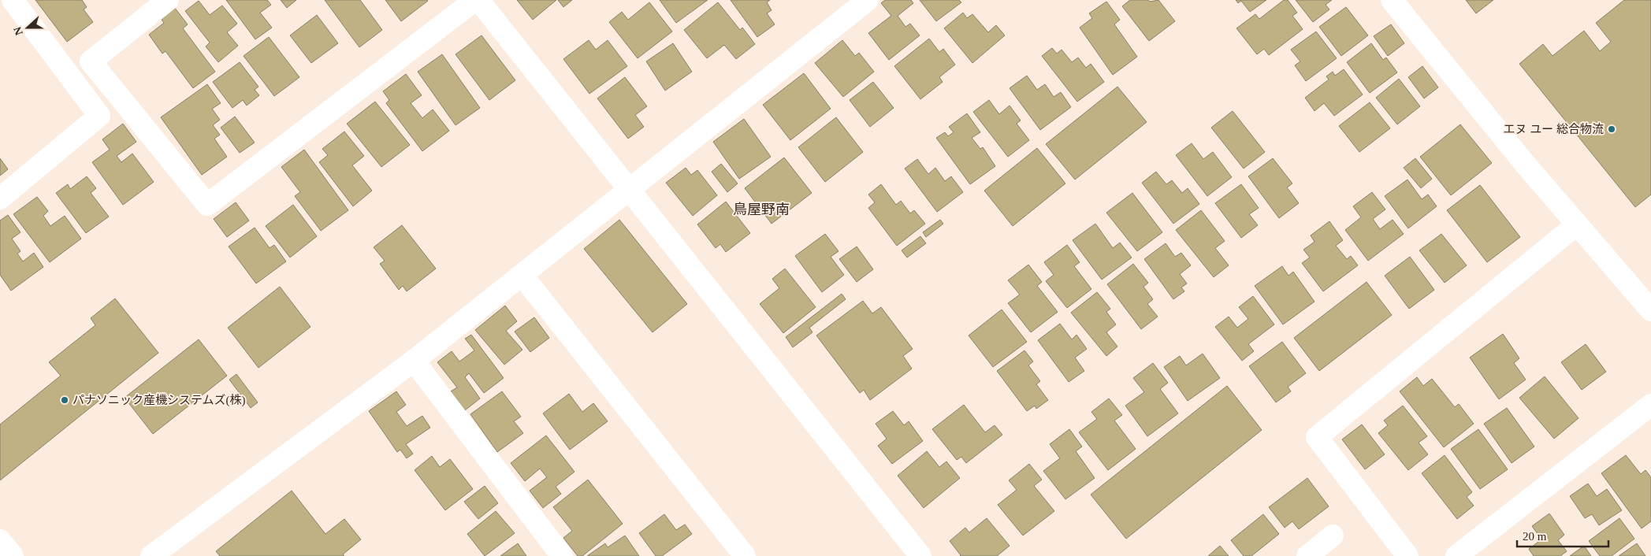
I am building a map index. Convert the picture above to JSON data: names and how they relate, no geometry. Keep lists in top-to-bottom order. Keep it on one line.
{"districts":["鳥屋野南"],"places":["エヌ ユー 総合物流","パナソニック産機システムズ(株)"],"scale_bar":"20 m","north":"left"}
